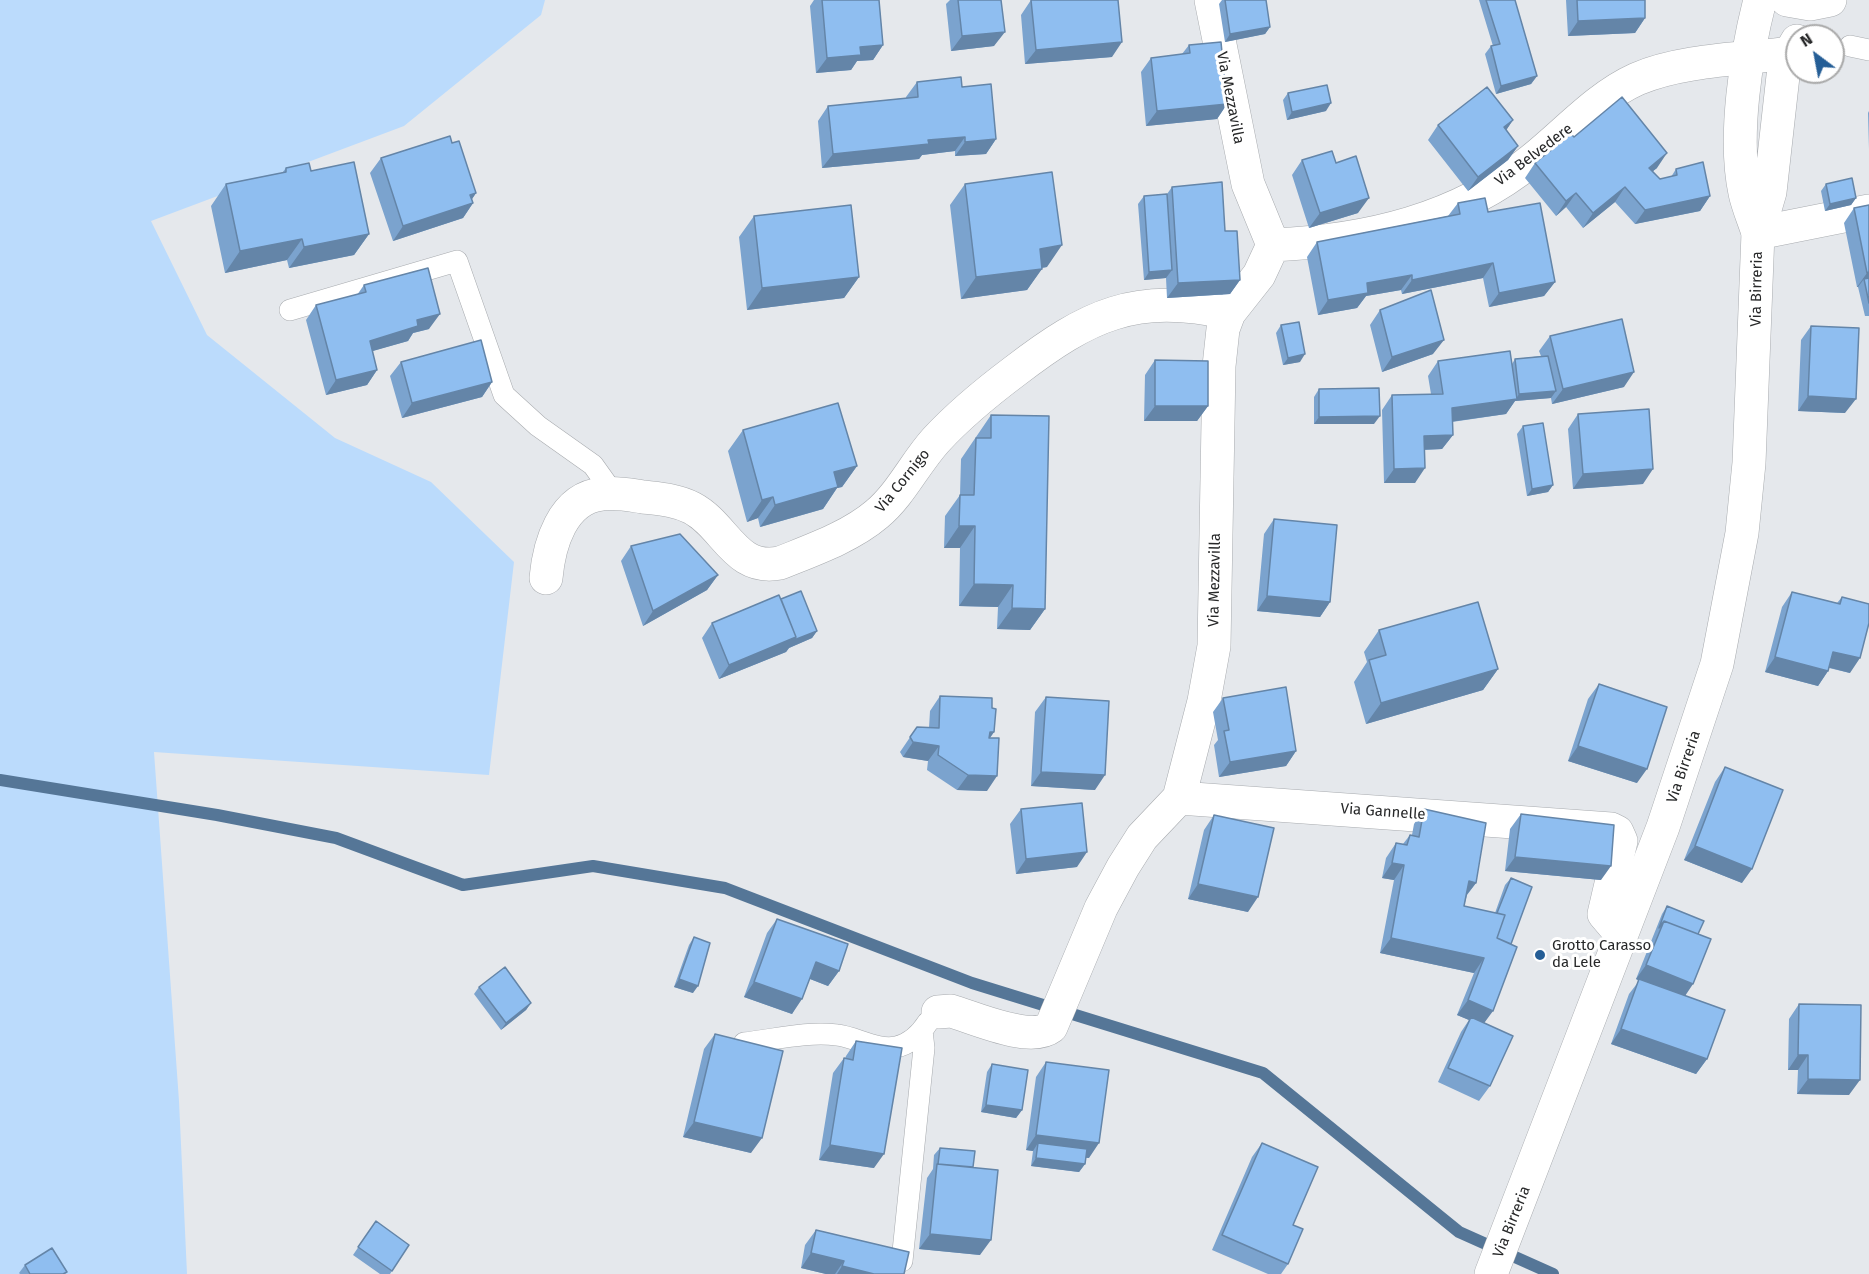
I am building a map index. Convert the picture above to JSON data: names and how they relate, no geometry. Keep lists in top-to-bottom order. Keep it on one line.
{"streets":{"street":["Via Mezzavilla","Via Belvedere","Via Birreria","Via Cornigo","Via Gannelle"]},"crossings":[["Via Mezzavilla","Via Belvedere"],["Via Mezzavilla","Via Cornigo"],["Via Mezzavilla","Via Gannelle"],["Via Belvedere","Via Birreria"],["Via Birreria","Via Gannelle"]],"places":["Grotto Carasso da Lele"],"north":"top left"}
